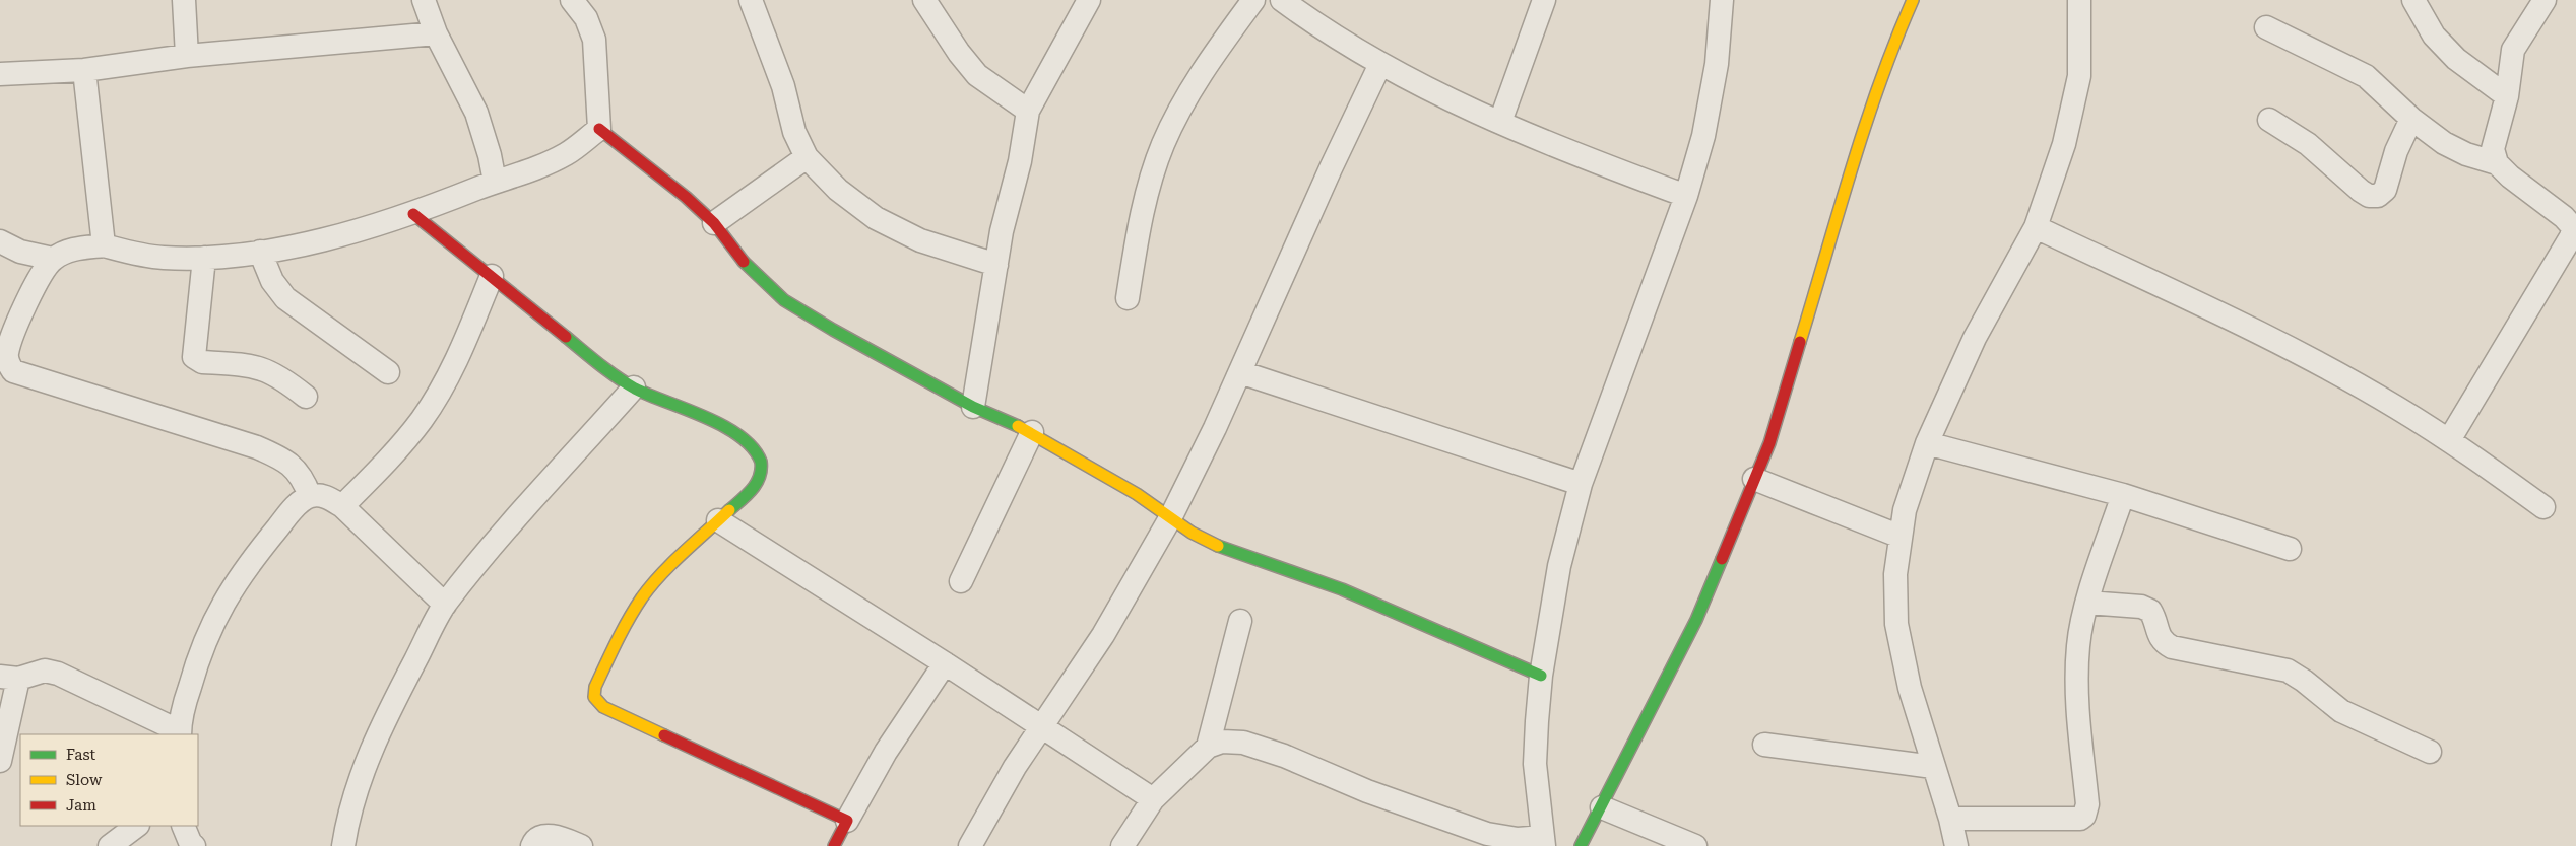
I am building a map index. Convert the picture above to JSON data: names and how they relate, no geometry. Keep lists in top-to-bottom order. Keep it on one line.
{"legend":["Fast","Slow","Jam"]}
